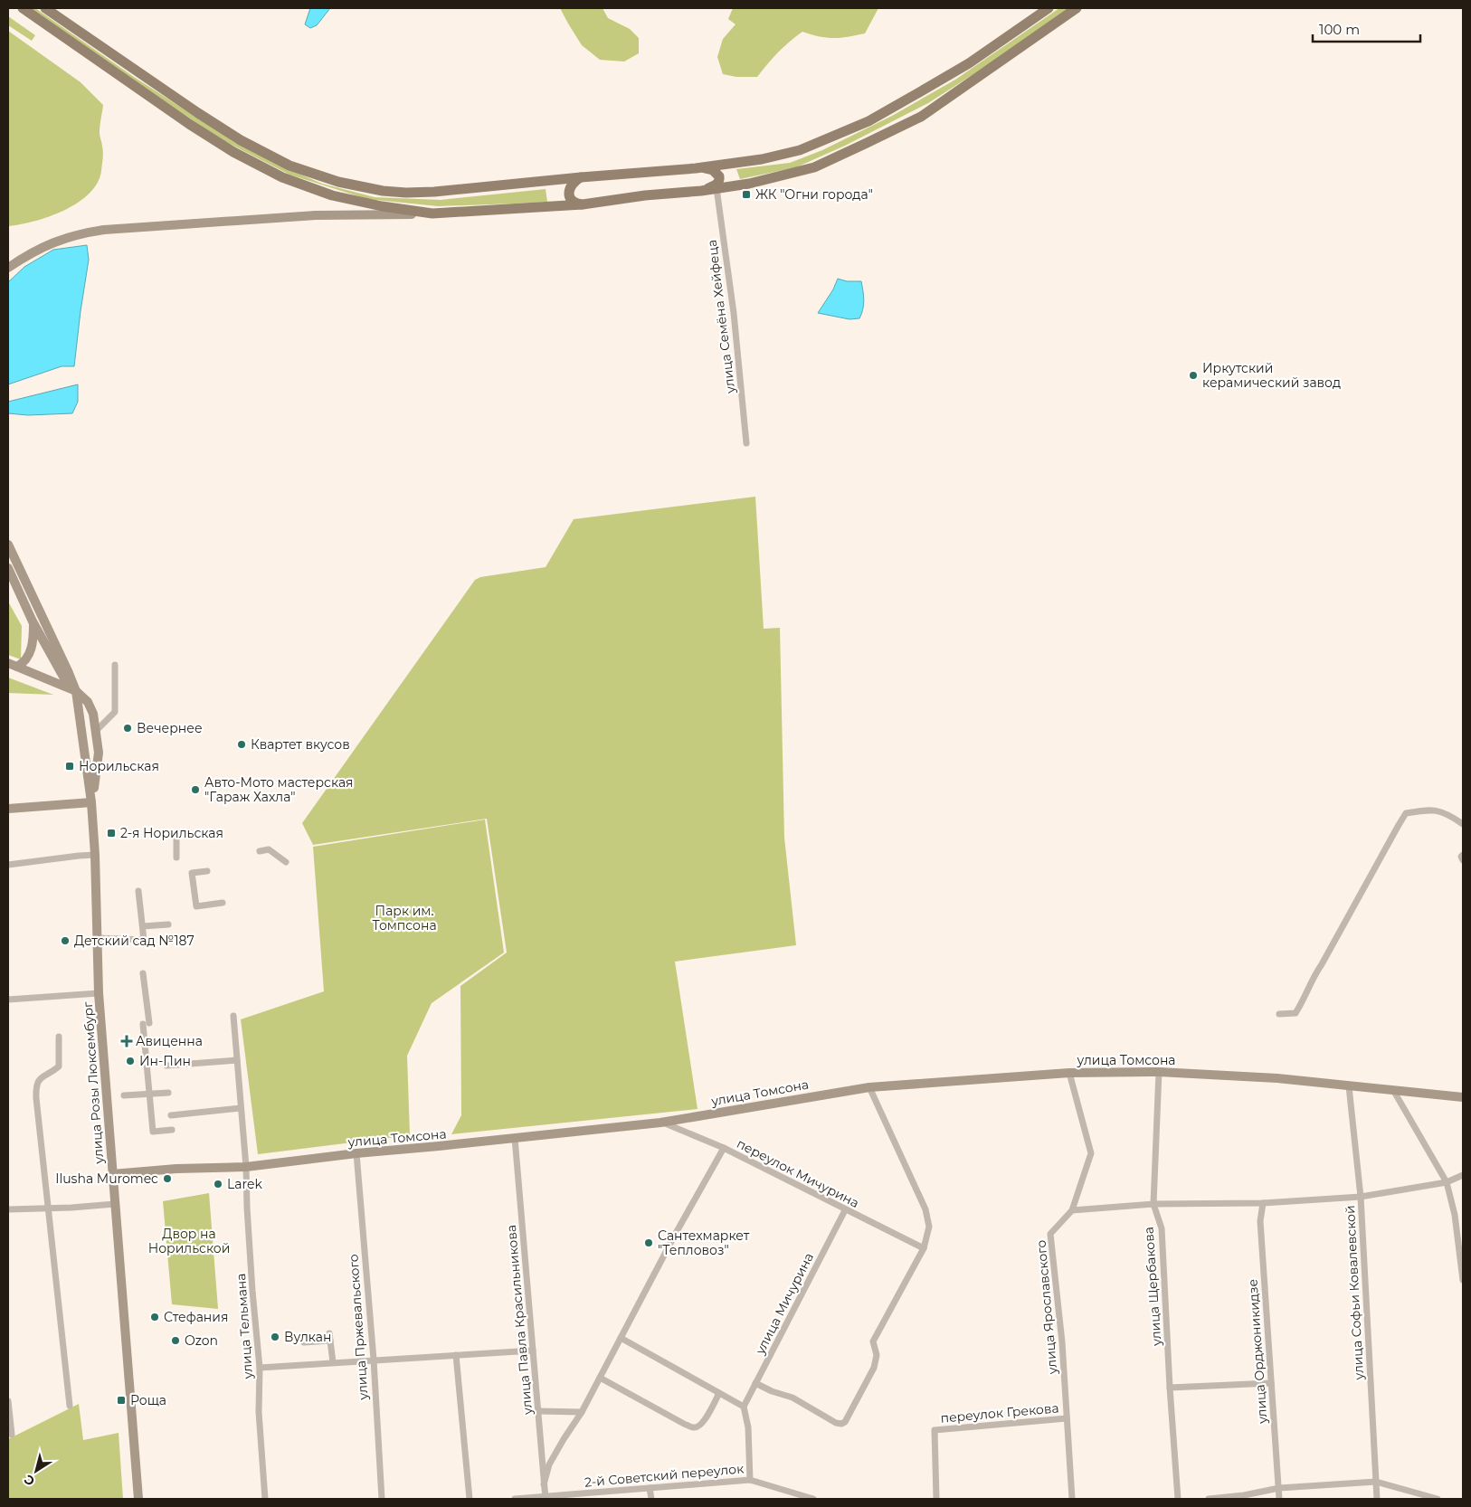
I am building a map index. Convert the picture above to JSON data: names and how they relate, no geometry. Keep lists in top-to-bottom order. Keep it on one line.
{"streets":{"main road":["улица Томсона","улица Розы Люксембург"],"street":["улица Семёна Хейфеца","переулок Мичурина","улица Щербакова","улица Софьи Ковалевской","улица Мичурина","улица Ярославского","улица Павла Красильникова","улица Тельмана","улица Пржевальского","улица Орджоникидзе","переулок Грекова","2-й Советский переулок"]},"crossings":[["улица Томсона","улица Розы Люксембург"],["улица Томсона","переулок Мичурина"],["улица Томсона","улица Щербакова"],["улица Томсона","улица Софьи Ковалевской"],["улица Томсона","улица Ярославского"],["улица Томсона","улица Павла Красильникова"],["улица Томсона","улица Тельмана"],["улица Томсона","улица Пржевальского"],["переулок Мичурина","улица Мичурина"],["улица Ярославского","переулок Грекова"],["улица Павла Красильникова","2-й Советский переулок"]],"parks":["Парк им. Томпсона","Двор на Норильской"],"places":{"transit":["ЖК \"Огни города\"","Норильская","2-я Норильская","Роща"],"other":["Иркутский керамический завод","Вечернее","Квартет вкусов","Авто-Мото мастерская \"Гараж Хахла\"","Детский сад №187","Ин-Пин","Ilusha Muromec","Larek","Сантехмаркет \"Тепловоз\"","Стефания","Вулкан","Ozon"],"health":["Авиценна"]},"scale_bar":"100 m","north":"bottom left"}
